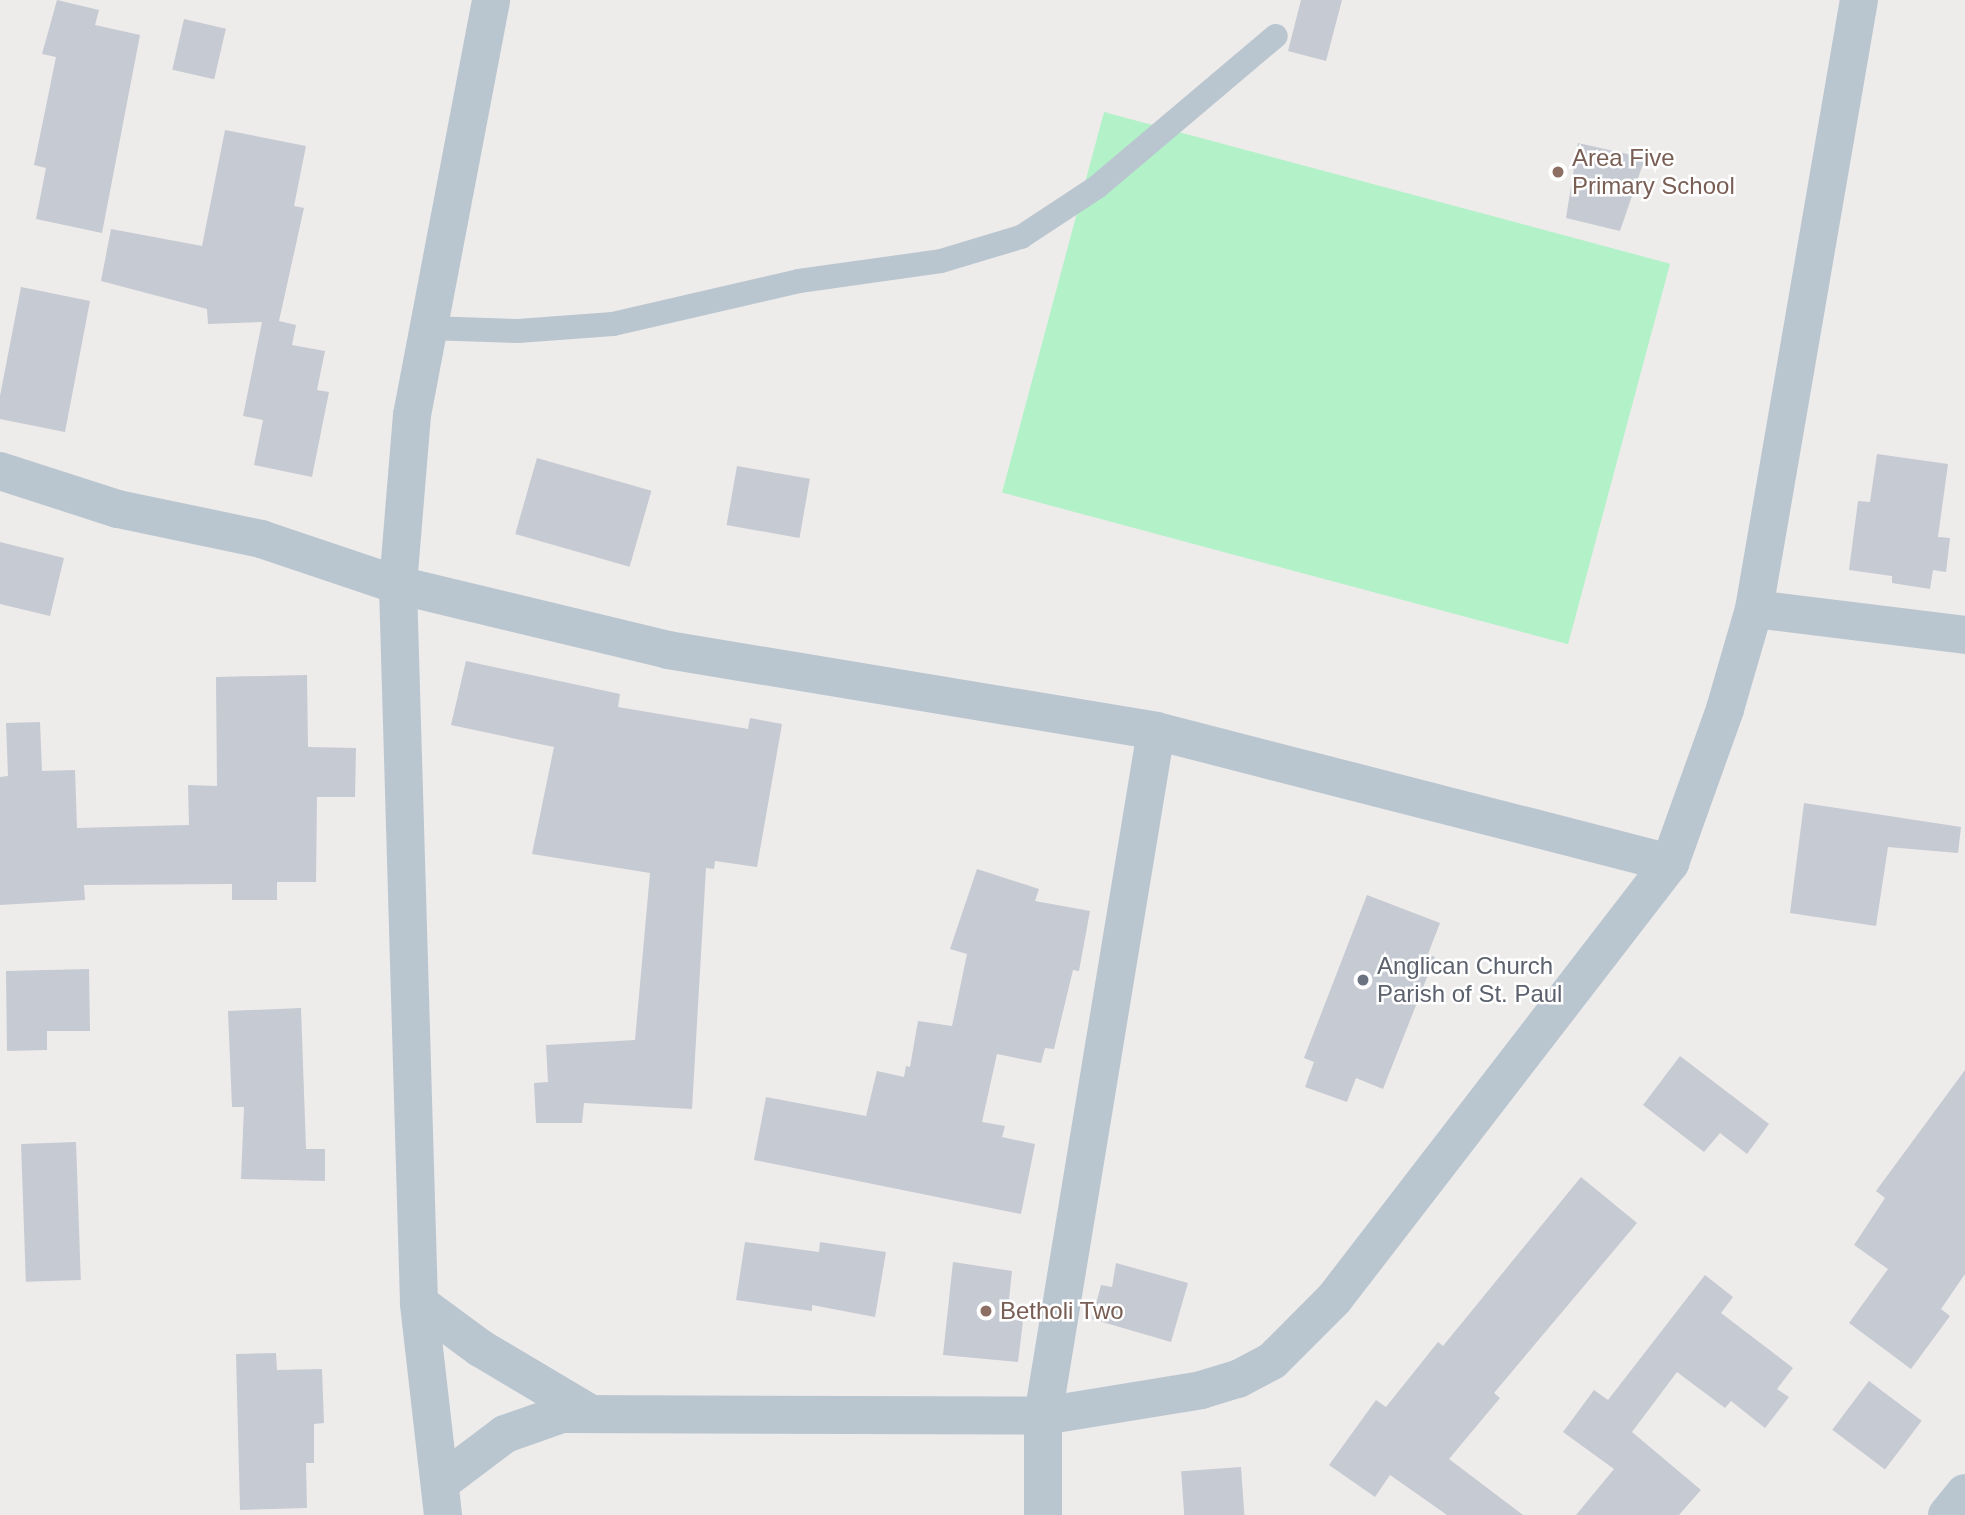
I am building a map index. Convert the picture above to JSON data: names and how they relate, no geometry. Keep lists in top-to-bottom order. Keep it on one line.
{"places":["Area Five Primary School","Anglican Church Parish of St. Paul","Betholi Two"]}
